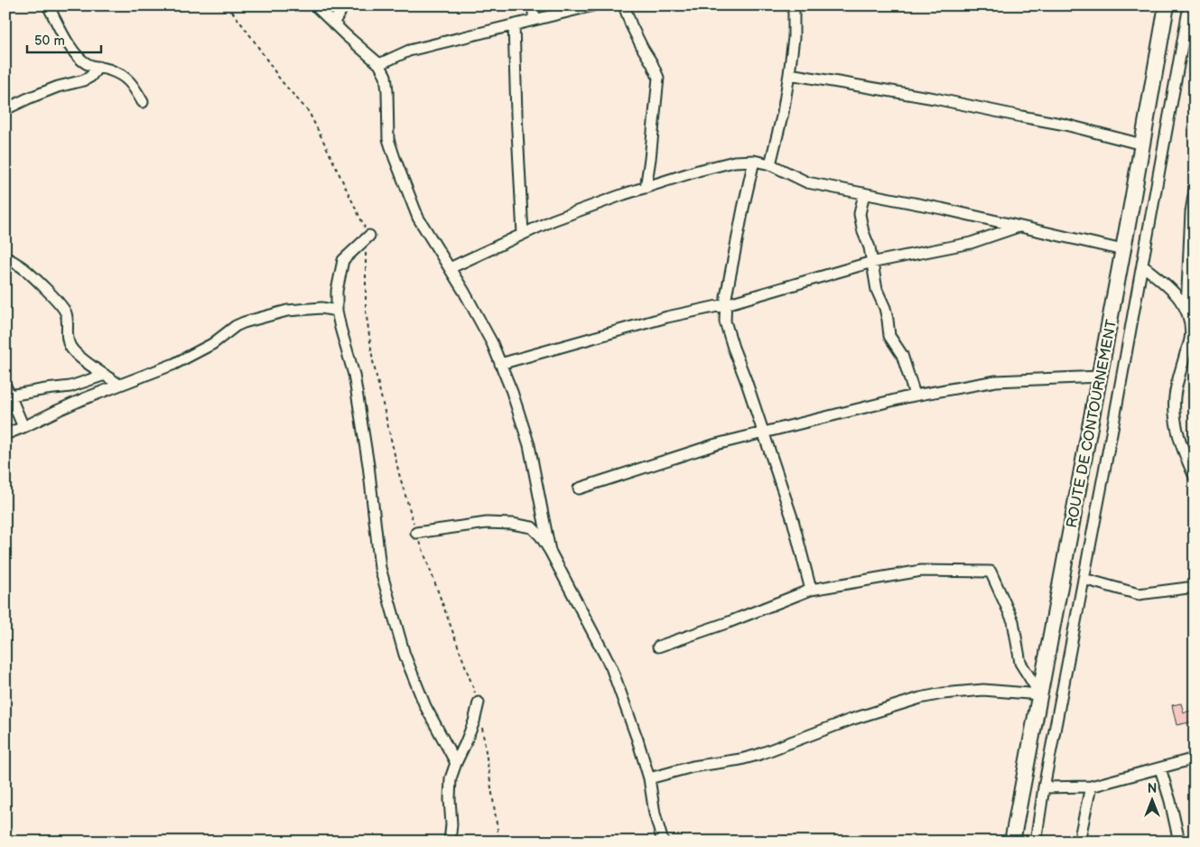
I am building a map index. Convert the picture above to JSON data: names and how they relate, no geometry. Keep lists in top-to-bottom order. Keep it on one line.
{"streets":{"street":["ROUTE DE CONTOURNEMENT"]},"scale_bar":"50 m","north":"top"}
